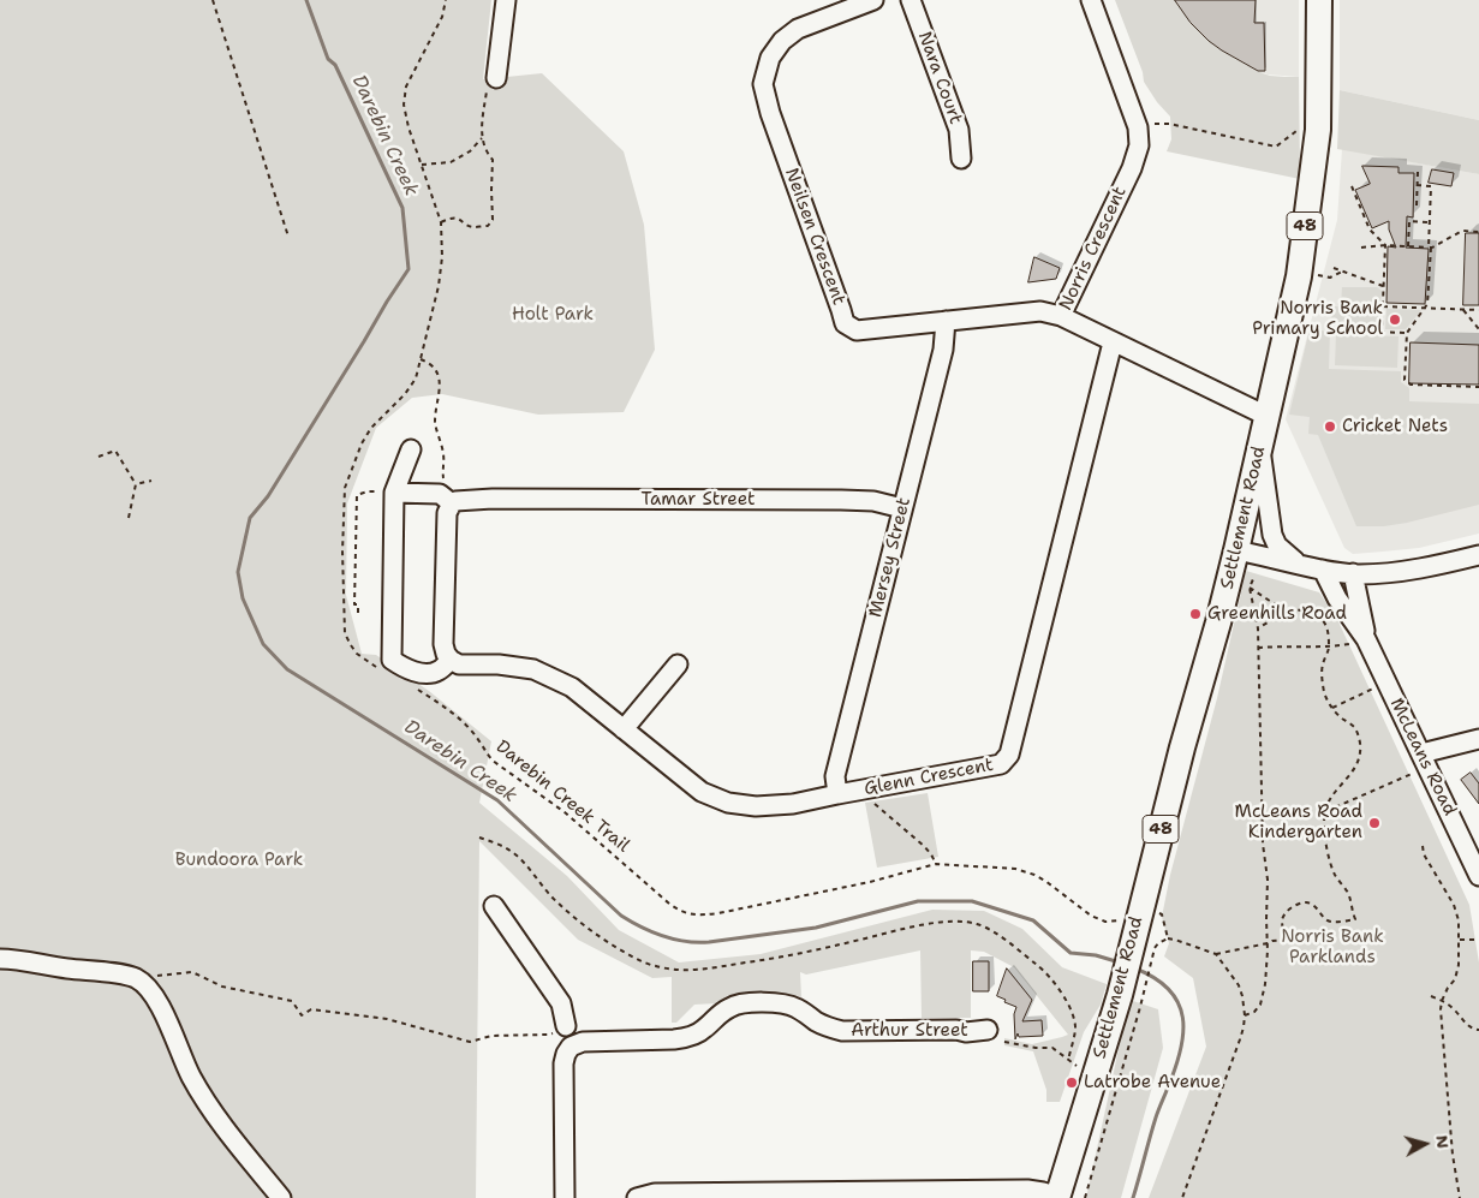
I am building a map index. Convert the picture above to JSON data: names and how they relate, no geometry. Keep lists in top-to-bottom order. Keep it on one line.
{"streets":{"main road":["48","Settlement Road"],"street":["Nara Court","Neilsen Crescent","Norris Crescent","Tamar Street","Mersey Street","McLeans Road","Glenn Crescent","Arthur Street"],"path":["Darebin Creek Trail"]},"crossings":[["Neilsen Crescent","Norris Crescent"],["Neilsen Crescent","Mersey Street"],["Norris Crescent","Settlement Road"],["Norris Crescent","Glenn Crescent"],["Tamar Street","Mersey Street"],["Mersey Street","Glenn Crescent"]],"water":["Darebin Creek"],"parks":["Holt Park","Bundoora Park","Norris Bank Parklands"],"places":["Norris Bank Primary School","Cricket Nets","Greenhills Road","McLeans Road Kindergarten","Latrobe Avenue"],"north":"right"}
